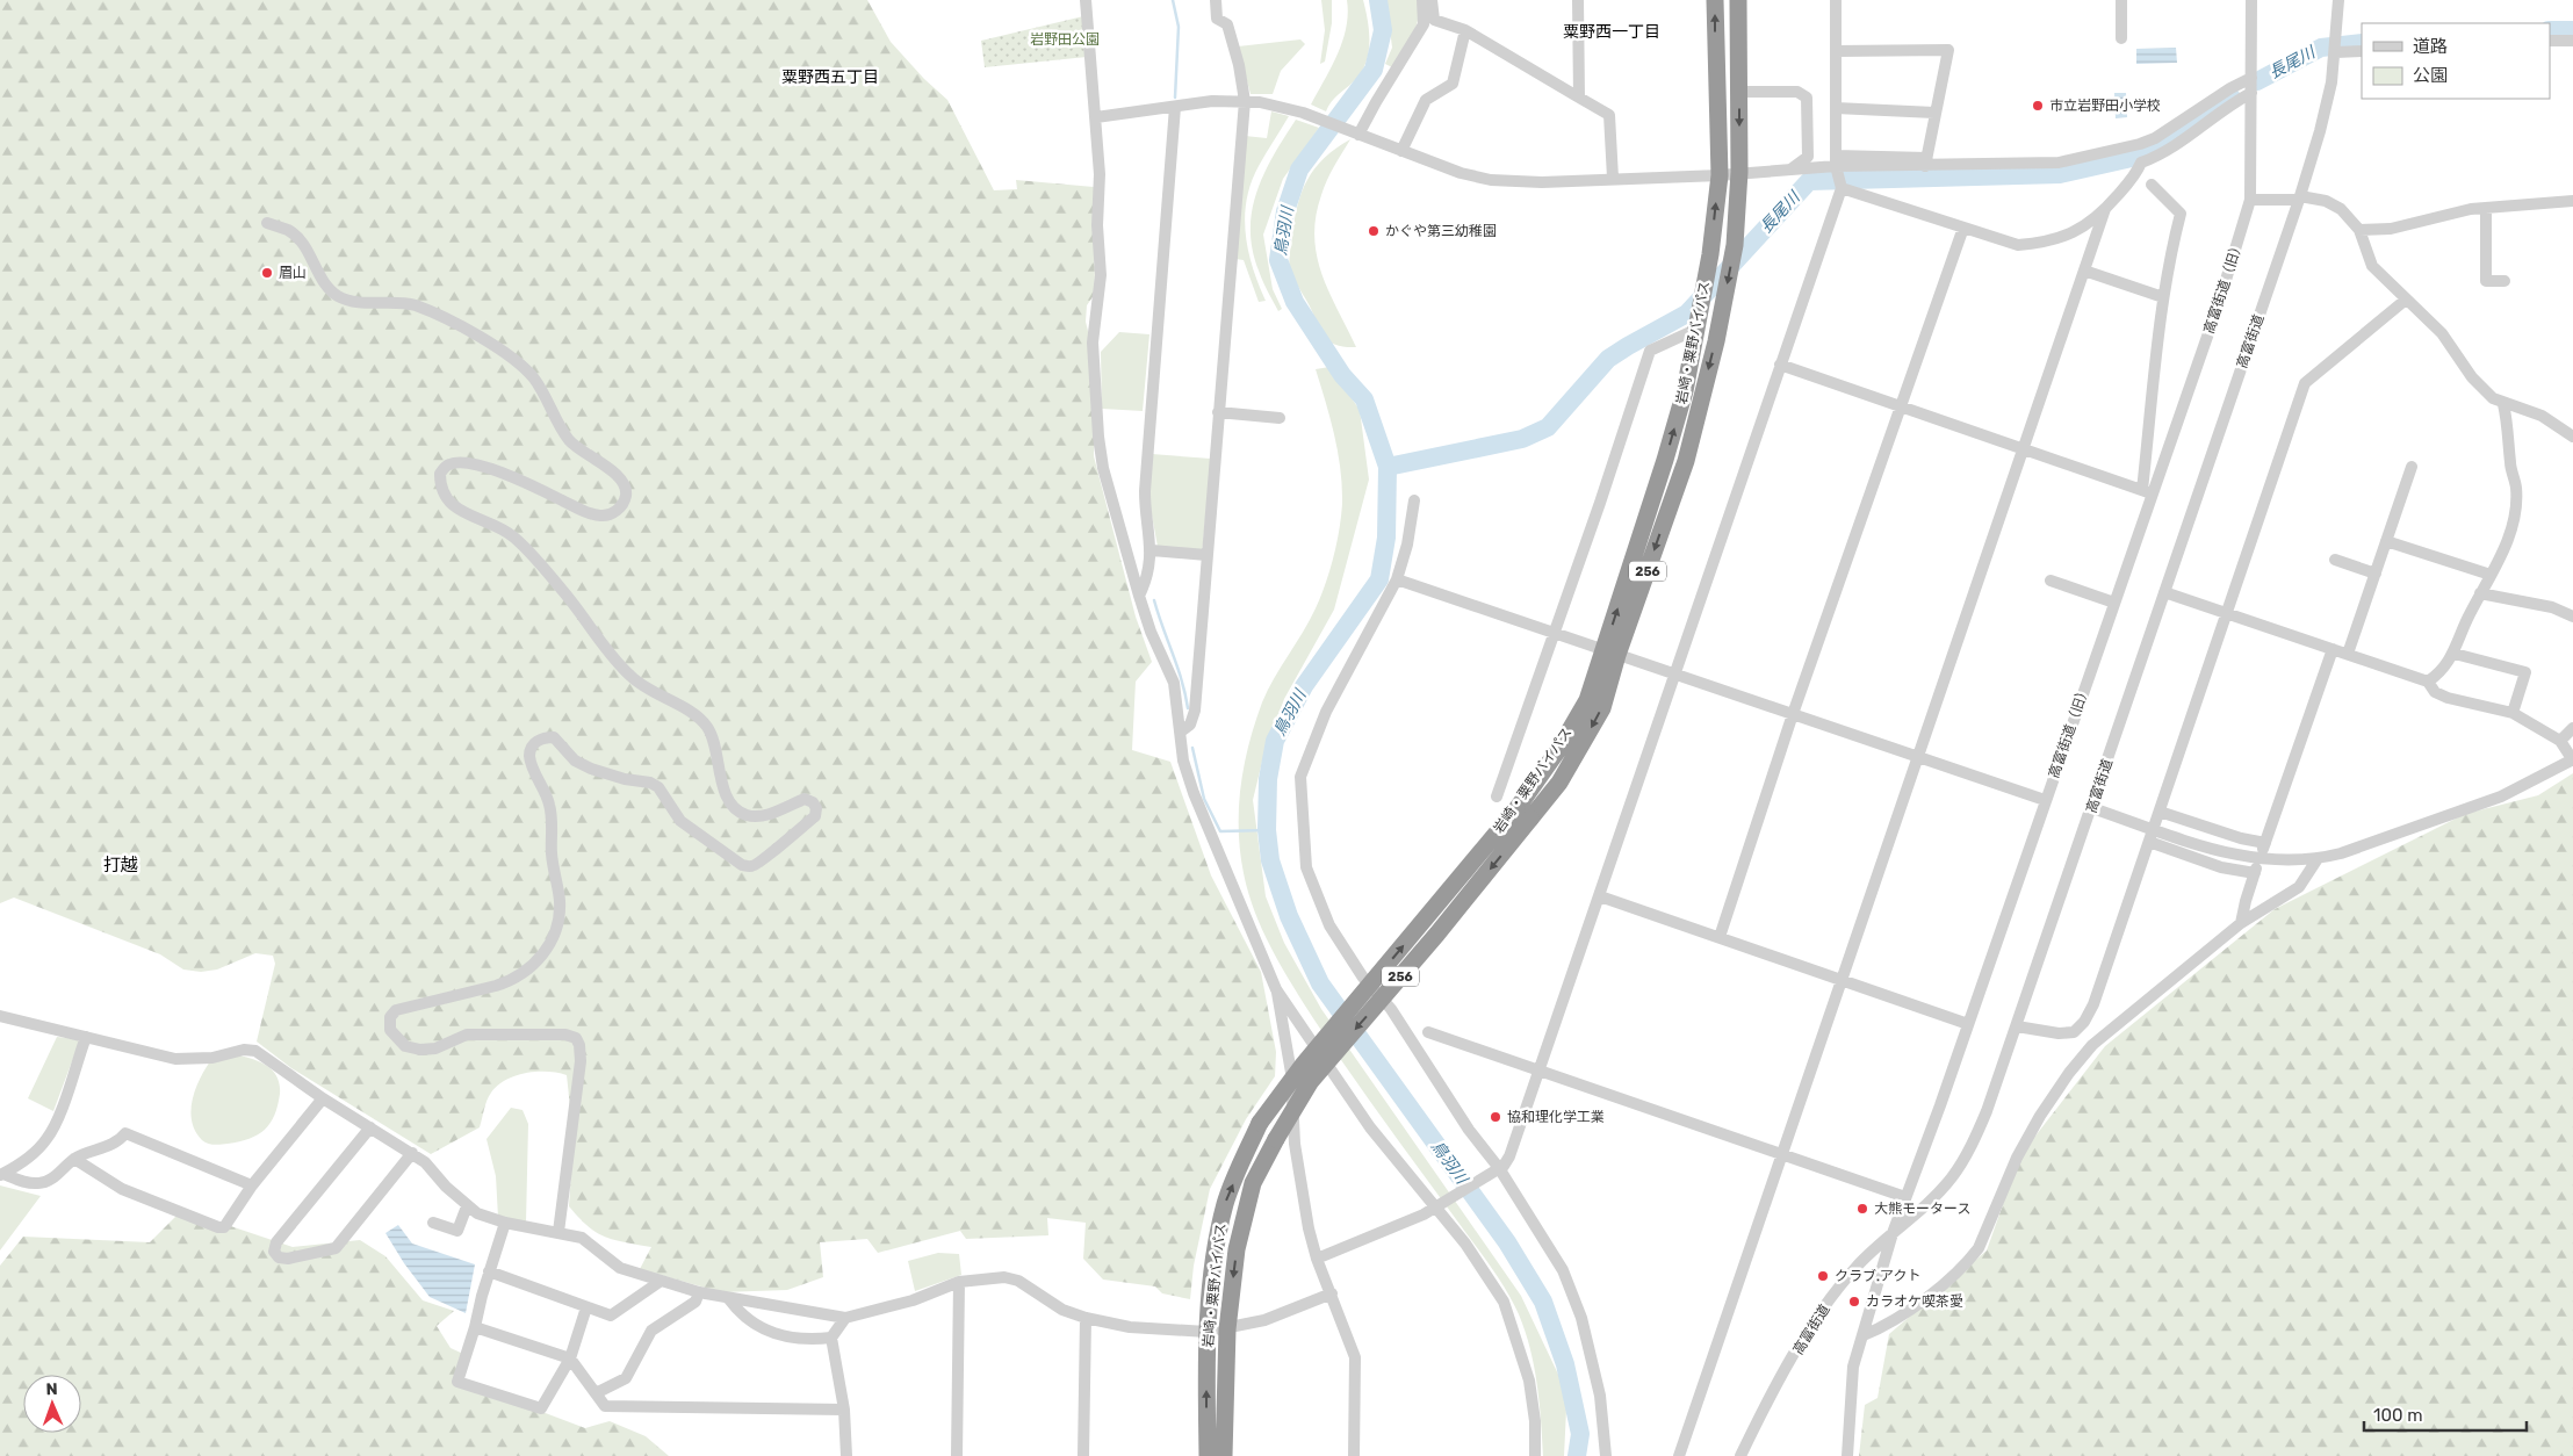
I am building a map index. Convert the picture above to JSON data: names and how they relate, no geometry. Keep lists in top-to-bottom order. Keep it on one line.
{"streets":{"highway":["岩崎・粟野バイパス","256"],"street":["高富街道（旧）","高富街道"]},"crossings":[["高富街道（旧）","高富街道"]],"districts":["粟野西一丁目","粟野西五丁目","打越"],"water":["長尾川","鳥羽川"],"parks":["岩野田公園"],"places":["市立岩野田小学校","かぐや第三幼稚園","眉山","協和理化学工業","大熊モータース","クラブ.アクト","カラオケ喫茶愛"],"legend":["道路","公園"],"scale_bar":"100 m","north":"top"}
